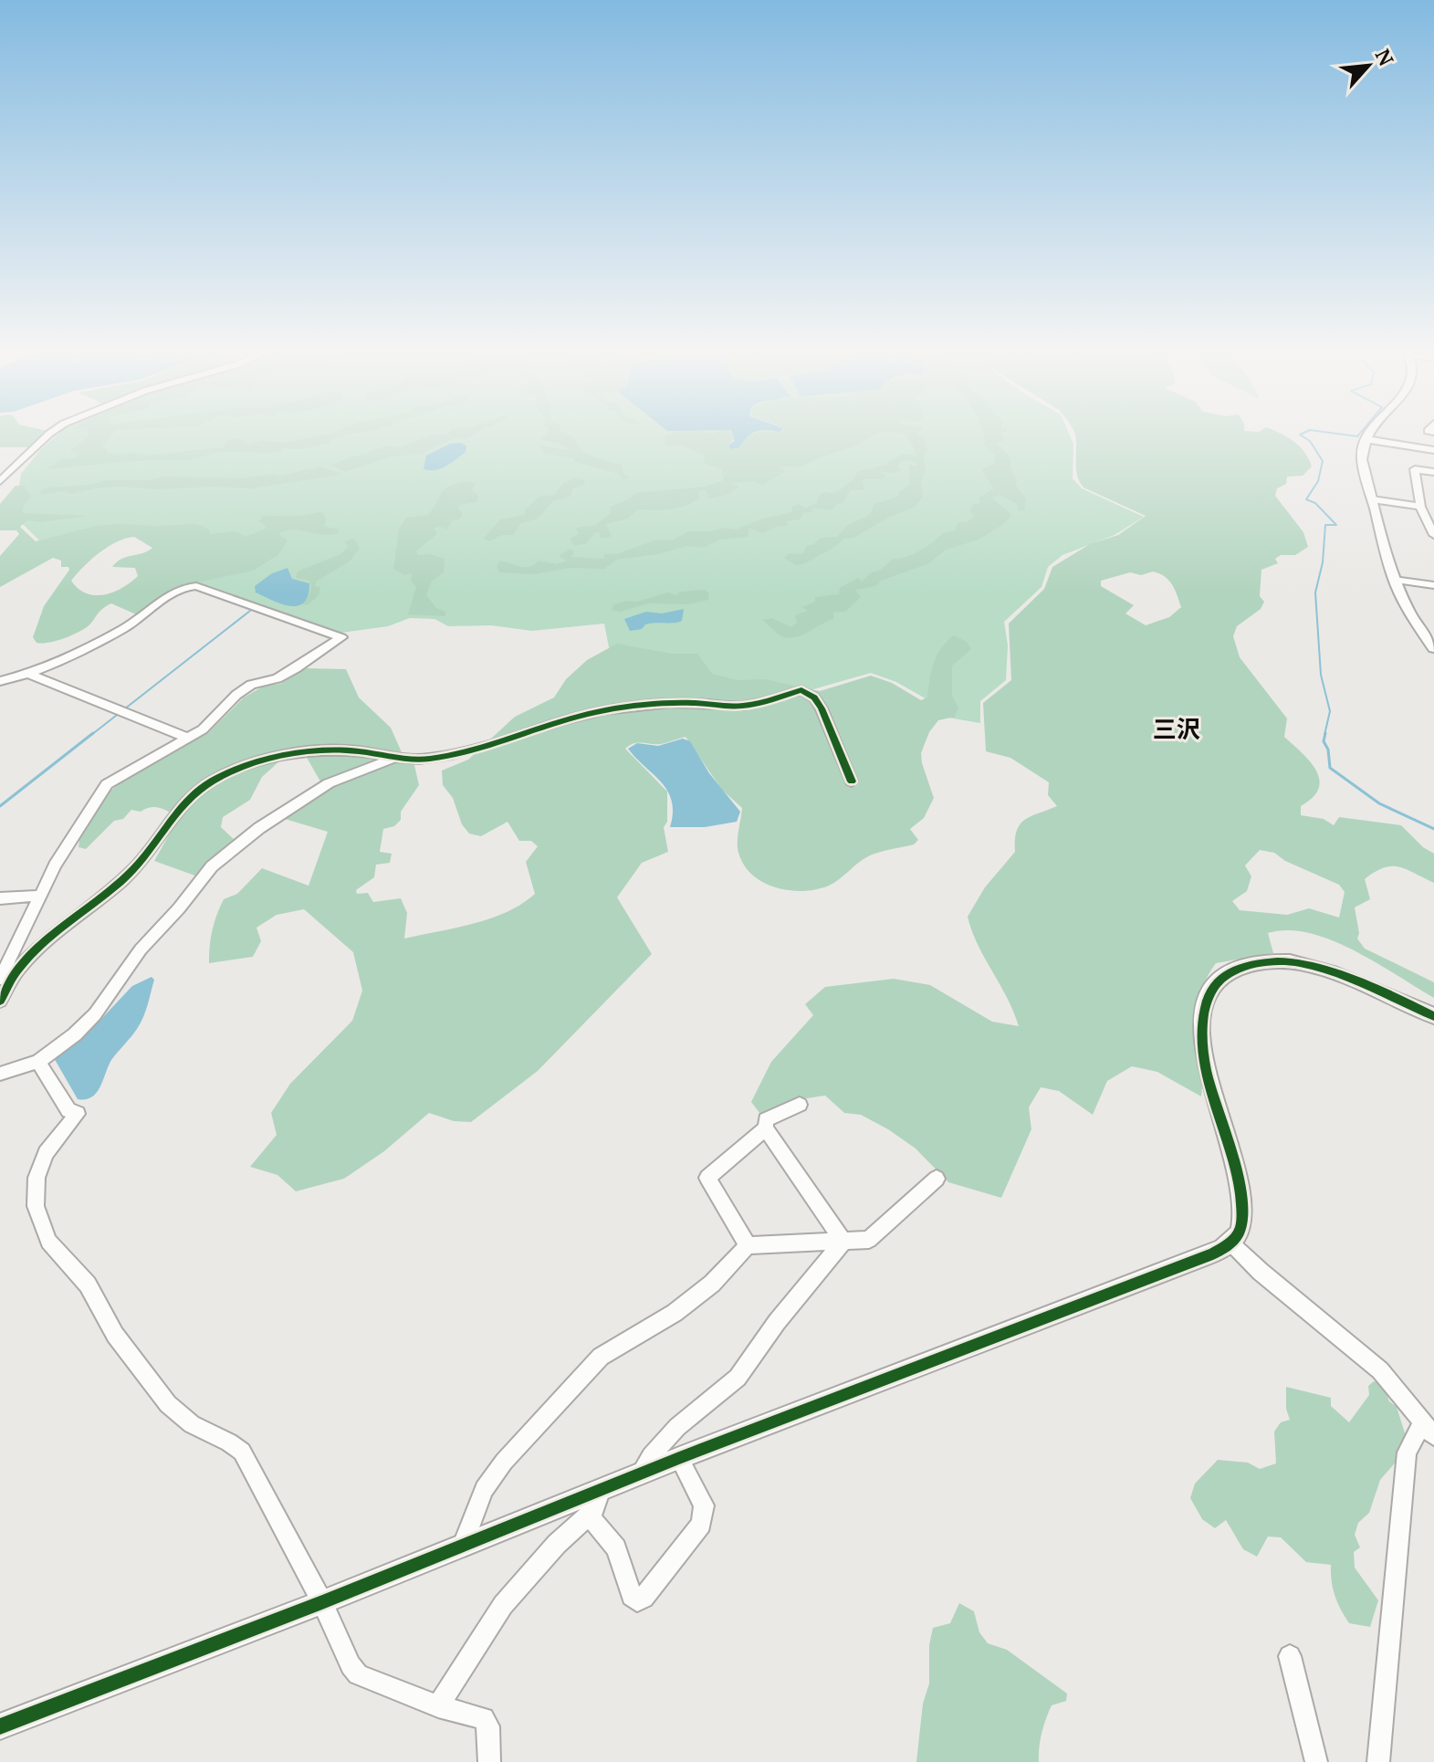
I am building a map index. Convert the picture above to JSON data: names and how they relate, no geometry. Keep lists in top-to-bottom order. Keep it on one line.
{"districts":["三沢"],"north":"top right"}
